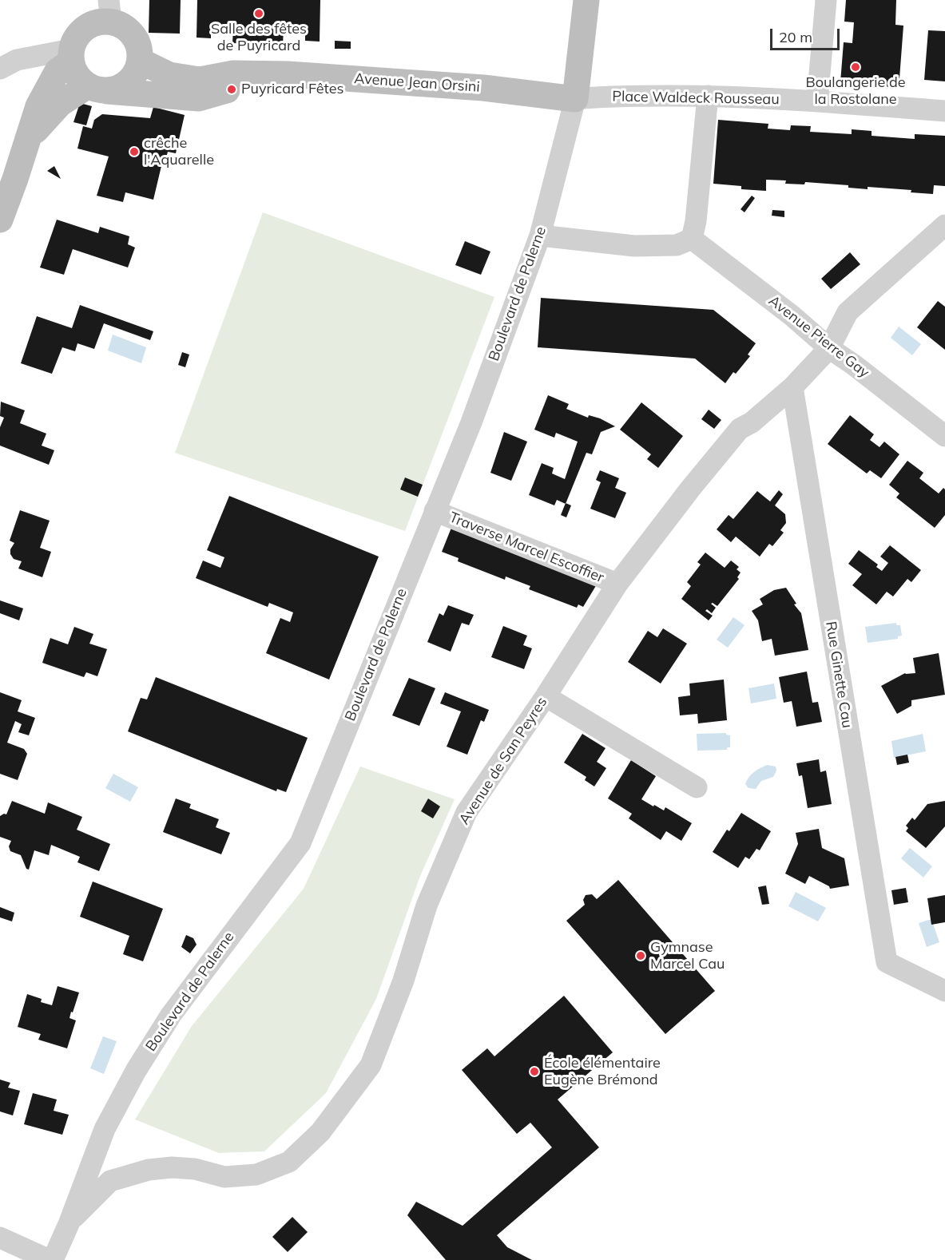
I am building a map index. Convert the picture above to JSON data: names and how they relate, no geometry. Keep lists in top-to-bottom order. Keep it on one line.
{"streets":{"street":["Avenue Jean Orsini","Place Waldeck Rousseau","Boulevard de Palerne","Avenue Pierre Gay","Traverse Marcel Escoffier","Rue Ginette Cau","Avenue de San Peyres"]},"crossings":[["Avenue Jean Orsini","Place Waldeck Rousseau"],["Avenue Jean Orsini","Boulevard de Palerne"],["Place Waldeck Rousseau","Boulevard de Palerne"],["Boulevard de Palerne","Traverse Marcel Escoffier"],["Boulevard de Palerne","Avenue de San Peyres"],["Avenue Pierre Gay","Avenue de San Peyres"],["Traverse Marcel Escoffier","Avenue de San Peyres"],["Rue Ginette Cau","Avenue de San Peyres"]],"places":["Salle des fêtes de Puyricard","Boulangerie de la Rostolane","Puyricard Fêtes","crêche l'Aquarelle","Gymnase Marcel Cau","École élémentaire Eugène Brémond"],"scale_bar":"20 m"}
